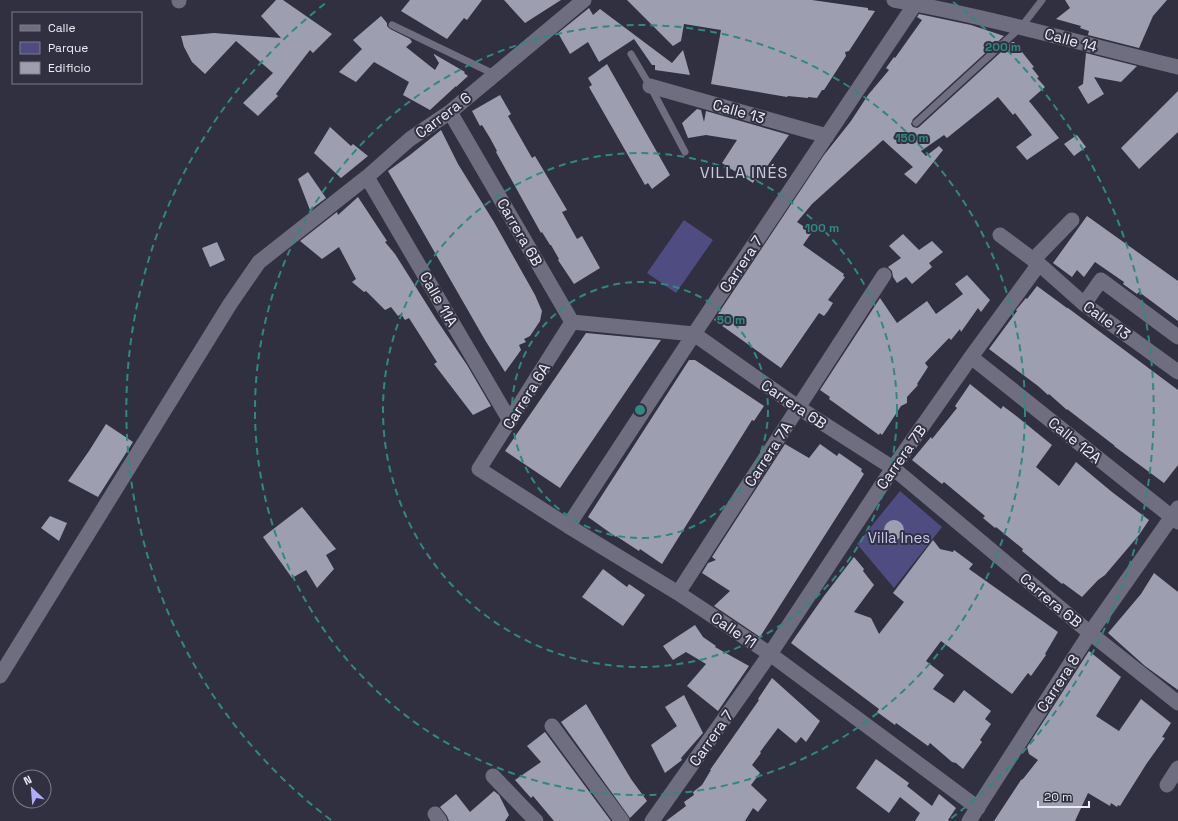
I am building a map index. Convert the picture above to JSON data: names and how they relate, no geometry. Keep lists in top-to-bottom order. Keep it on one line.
{"streets":{"street":["Calle 14","Calle 13","Carrera 6","Carrera 6B","Carrera 7","Calle 11A","Carrera 6A","Calle 12A","Carrera 7A","Carrera 7B","Calle 11","Carrera 8"]},"crossings":[["Calle 14","Carrera 7"],["Calle 13","Carrera 7"],["Calle 13","Carrera 7B"],["Carrera 6","Carrera 6B"],["Carrera 6","Calle 11A"],["Carrera 6B","Carrera 7"],["Carrera 6B","Carrera 6A"],["Carrera 6B","Carrera 7A"],["Carrera 6B","Carrera 7B"],["Carrera 6B","Carrera 8"],["Carrera 7","Carrera 7B"],["Carrera 7","Calle 11"],["Calle 11A","Carrera 6A"],["Carrera 6A","Calle 11"],["Calle 12A","Carrera 7B"],["Calle 12A","Carrera 8"],["Carrera 7A","Calle 11"],["Carrera 7B","Calle 11"],["Calle 11","Carrera 8"]],"districts":["VILLA INÉS"],"parks":["Villa Ines"],"legend":["Calle","Parque","Edificio"],"scale_bar":"20 m","north":"top left","rings":["200 m","150 m","100 m","50 m"]}
